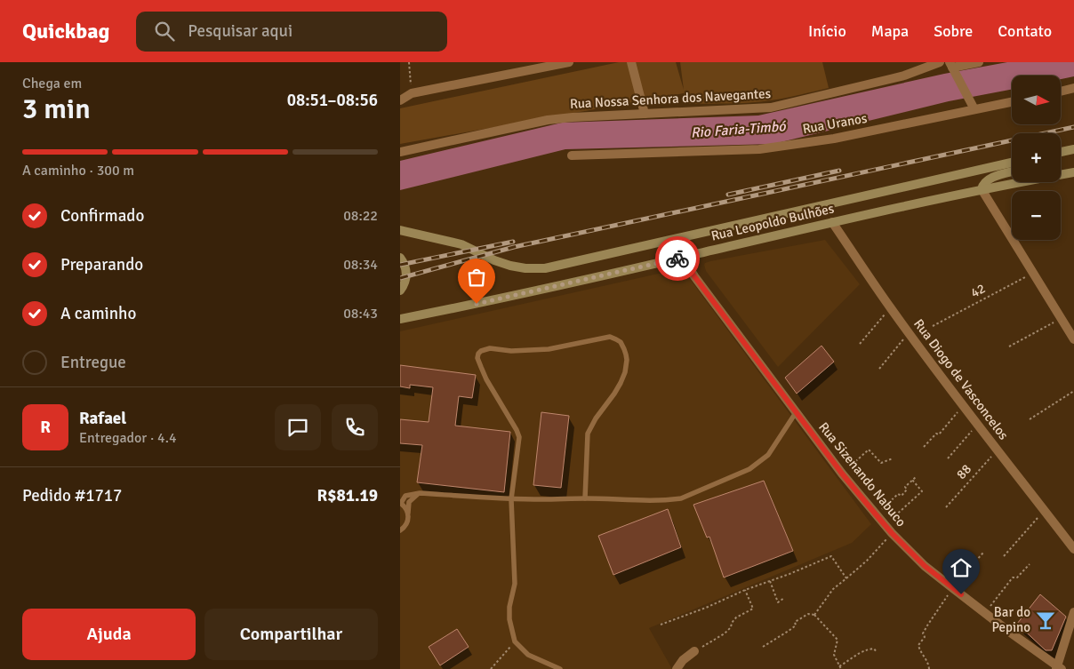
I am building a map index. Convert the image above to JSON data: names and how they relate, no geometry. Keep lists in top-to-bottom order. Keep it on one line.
{"streets":{"main road":["Rua Leopoldo Bulhões"],"street":["Rua Nossa Senhora dos Navegantes","Rua Uranos","Rua Diogo de Vasconcelos","Rua Sizenando Nabuco"],"path":["42","88"]},"crossings":[["Rua Leopoldo Bulhões","Rua Diogo de Vasconcelos"],["Rua Leopoldo Bulhões","Rua Sizenando Nabuco"],["Rua Diogo de Vasconcelos","88"]],"water":["Rio Faria-Timbó"],"places":{"bar":["Bar do Pepino"]},"north":"right","page":{"header":"Quickbag","search":"Pesquisar aqui","nav":["Início","Mapa","Sobre","Contato"],"heading":["3 min","Chega em","08:51–08:56"],"panel":["Rafael","Entregador · 4.4","Pedido #1717","R$81.19"],"map_buttons":["+","−"],"bar":"A caminho · 300 m","list":[["Confirmado","08:22"],["Preparando","08:34"],["A caminho","08:43"],"Entregue"],"round":"R","buttons":["Ajuda","Compartilhar"]}}
